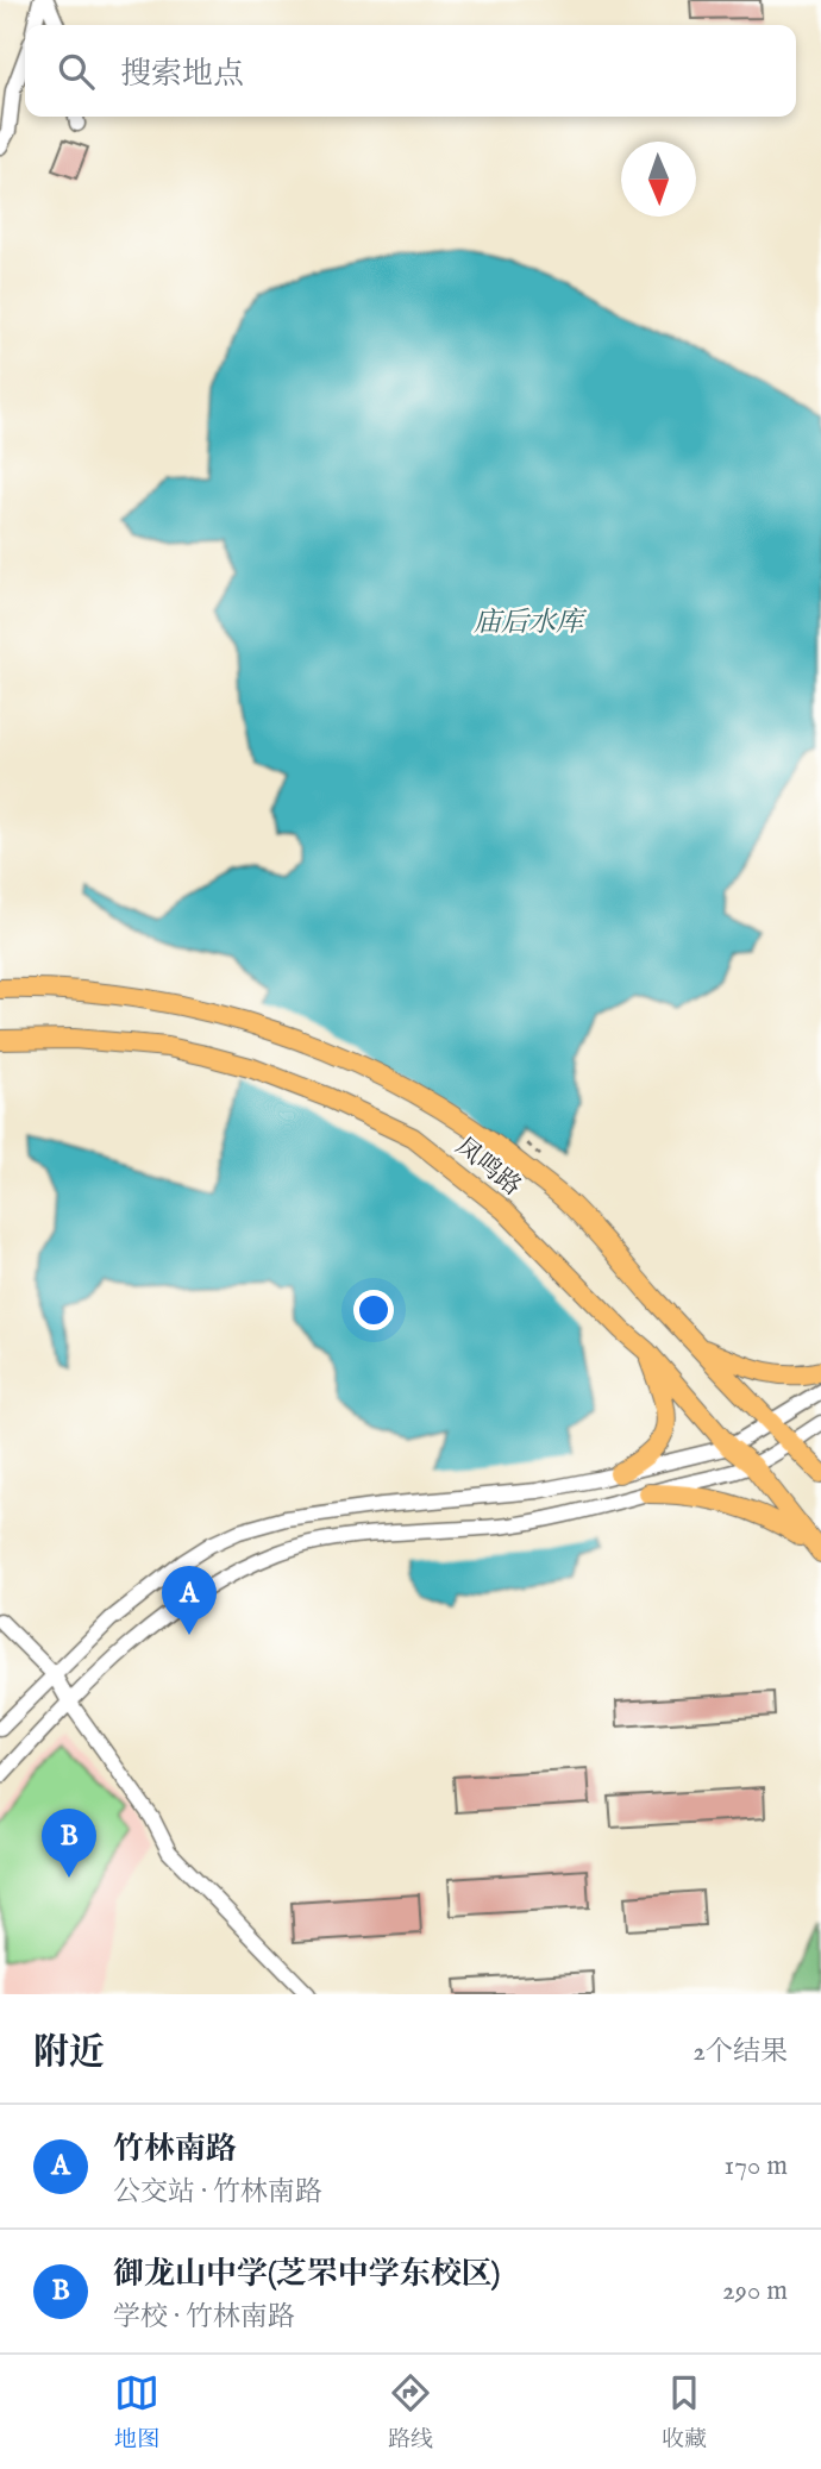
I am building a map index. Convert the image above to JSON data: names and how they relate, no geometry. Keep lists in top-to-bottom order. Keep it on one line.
{"streets":{"main road":["凤鸣路"]},"water":["庙后水库"],"north":"bottom","page":{"search":"搜索地点","pins":["A","B"],"heading":["附近","2个结果"],"list":[{"mark":"A","name":"竹林南路","note":"公交站 · 竹林南路","value":"170 m"},{"mark":"B","name":"御龙山中学(芝罘中学东校区)","note":"学校 · 竹林南路","value":"290 m"}],"nav":["地图","路线","收藏"]}}
